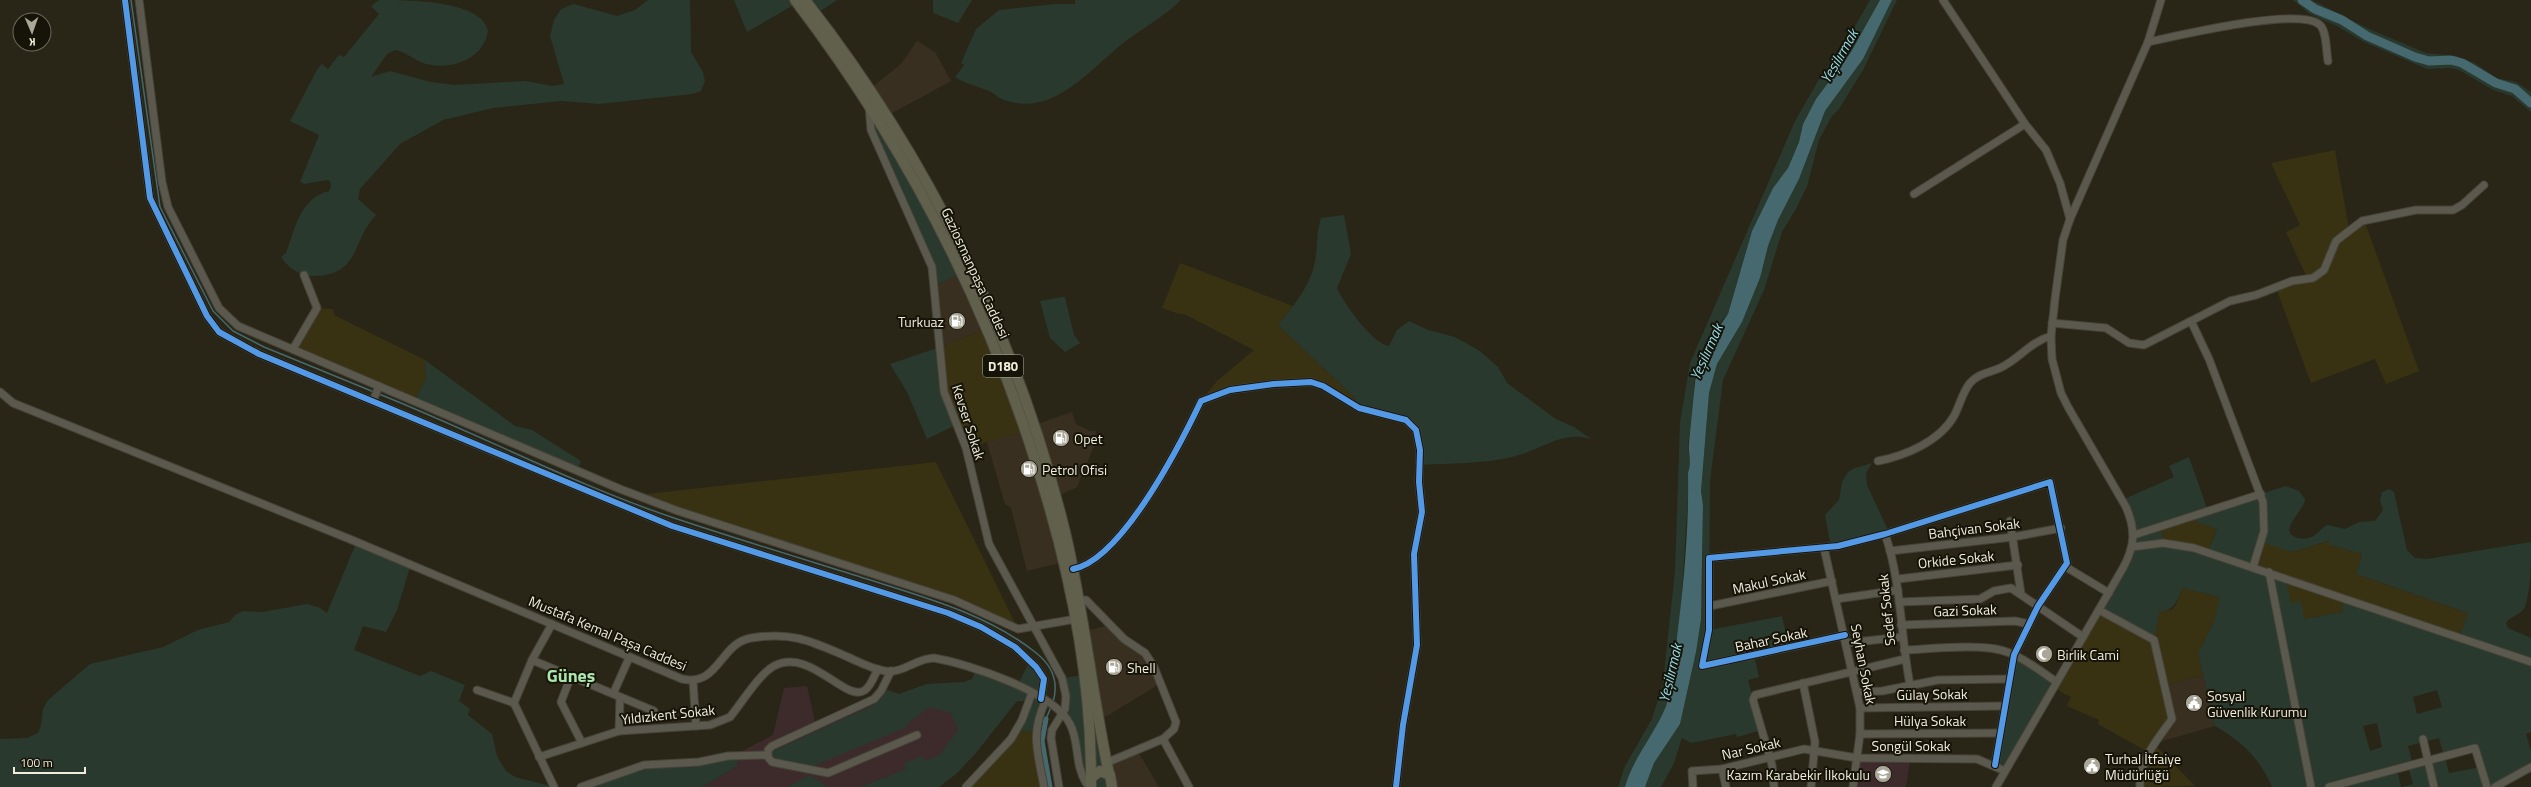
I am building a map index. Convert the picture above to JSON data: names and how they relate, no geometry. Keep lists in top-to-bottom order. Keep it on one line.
{"streets":{"highway":["Gaziosmanpaşa Caddesi","D180"],"street":["Kevser Sokak","Bahçivan Sokak","Orkide Sokak","Makul Sokak","Sedef Sokak","Gazi Sokak","Mustafa Kemal Paşa Caddesi","Bahar Sokak","Seyhan Sokak","Gülay Sokak","Yıldızkent Sokak","Hülya Sokak","Songül Sokak","Nar Sokak"]},"crossings":[["Gaziosmanpaşa Caddesi","Kevser Sokak"],["Bahçivan Sokak","Sedef Sokak"],["Orkide Sokak","Sedef Sokak"],["Makul Sokak","Bahar Sokak"],["Makul Sokak","Seyhan Sokak"],["Sedef Sokak","Gazi Sokak"],["Mustafa Kemal Paşa Caddesi","Yıldızkent Sokak"],["Bahar Sokak","Seyhan Sokak"],["Seyhan Sokak","Gülay Sokak"],["Seyhan Sokak","Hülya Sokak"],["Seyhan Sokak","Songül Sokak"],["Songül Sokak","Nar Sokak"]],"districts":["Güneş"],"water":["Yeşilırmak"],"places":{"fuel station":["Turkuaz","Opet","Petrol Ofisi","Shell"],"mosque":["Birlik Cami"],"public building":["Sosyal Güvenlik Kurumu","Turhal İtfaiye Müdürlüğü"],"school or university":["Kazım Karabekir İlkokulu"]},"scale_bar":"100 m","north":"bottom"}
